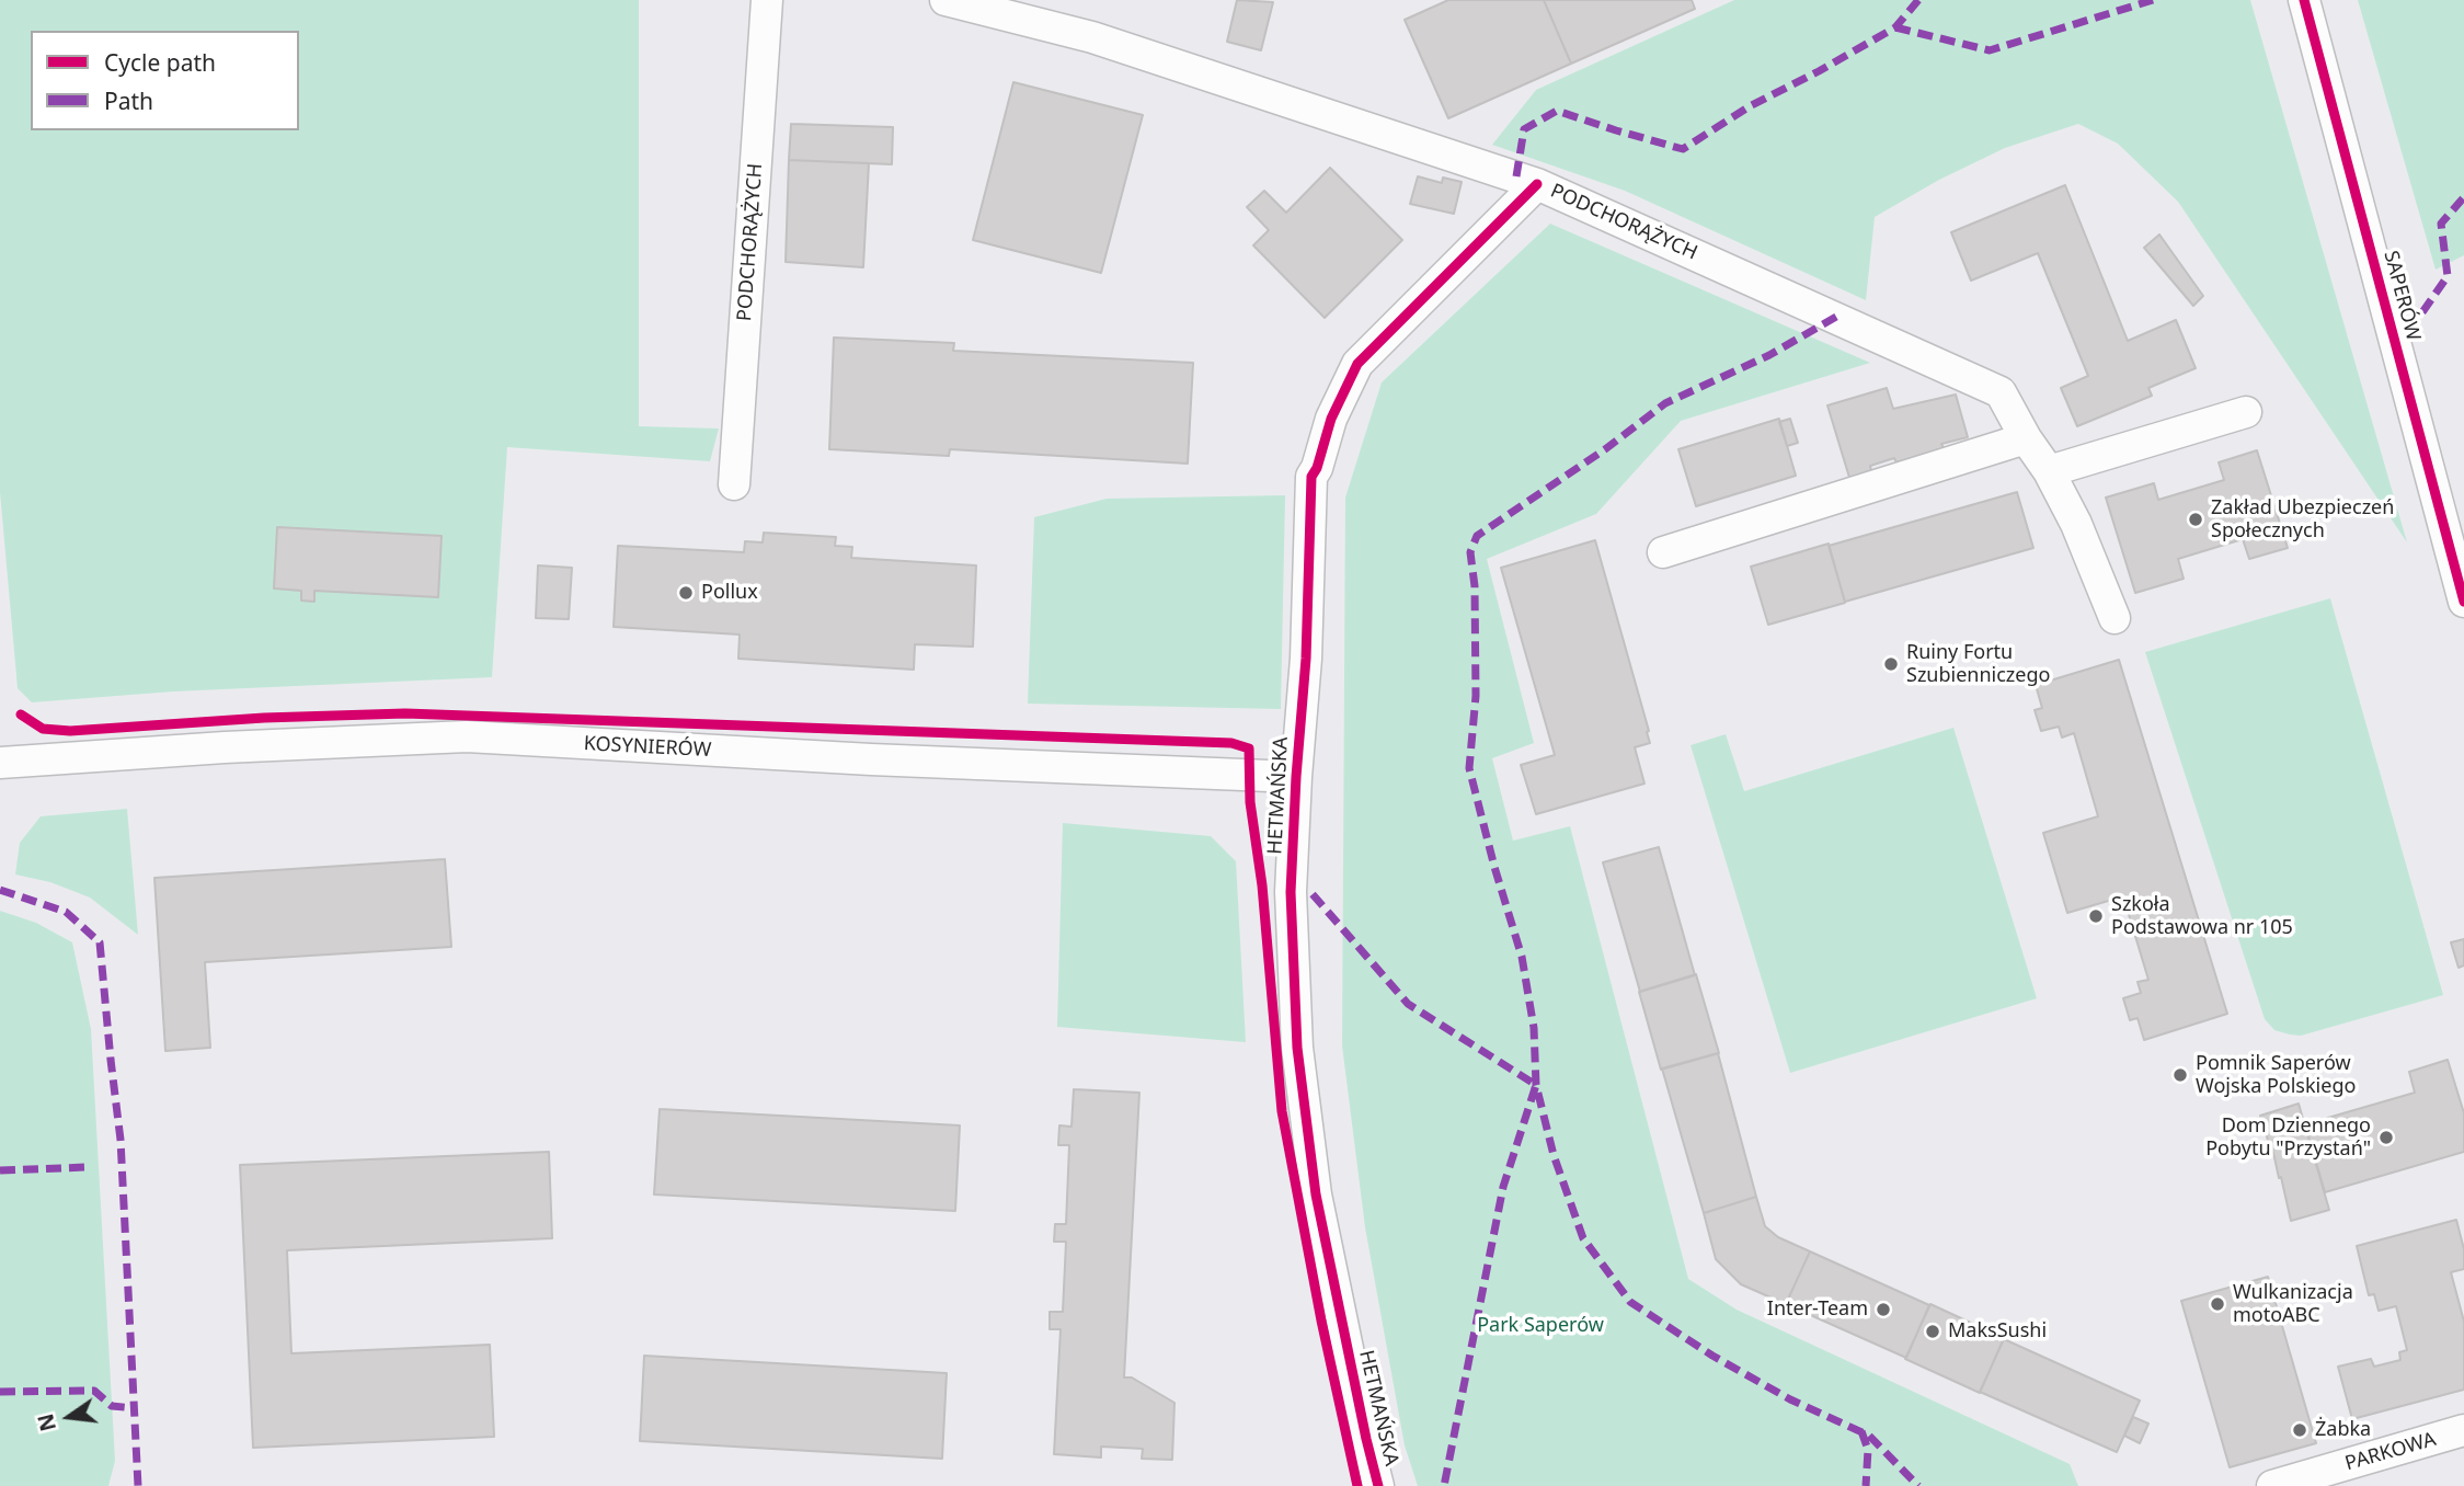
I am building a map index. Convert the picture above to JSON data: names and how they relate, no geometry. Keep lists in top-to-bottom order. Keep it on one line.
{"streets":{"street":["PODCHORĄŻYCH","SAPERÓW","KOSYNIERÓW","HETMAŃSKA","PARKOWA"]},"crossings":[["PODCHORĄŻYCH","HETMAŃSKA"],["KOSYNIERÓW","HETMAŃSKA"]],"parks":["Park Saperów"],"places":["Zakład Ubezpieczeń Społecznych","Pollux","Ruiny Fortu Szubienniczego","Szkoła Podstawowa nr 105","Pomnik Saperów Wojska Polskiego","Dom Dziennego Pobytu \"Przystań\"","Wulkanizacja motoABC","Inter-Team","MaksSushi","Żabka"],"legend":["Cycle path","Path"],"north":"left"}
